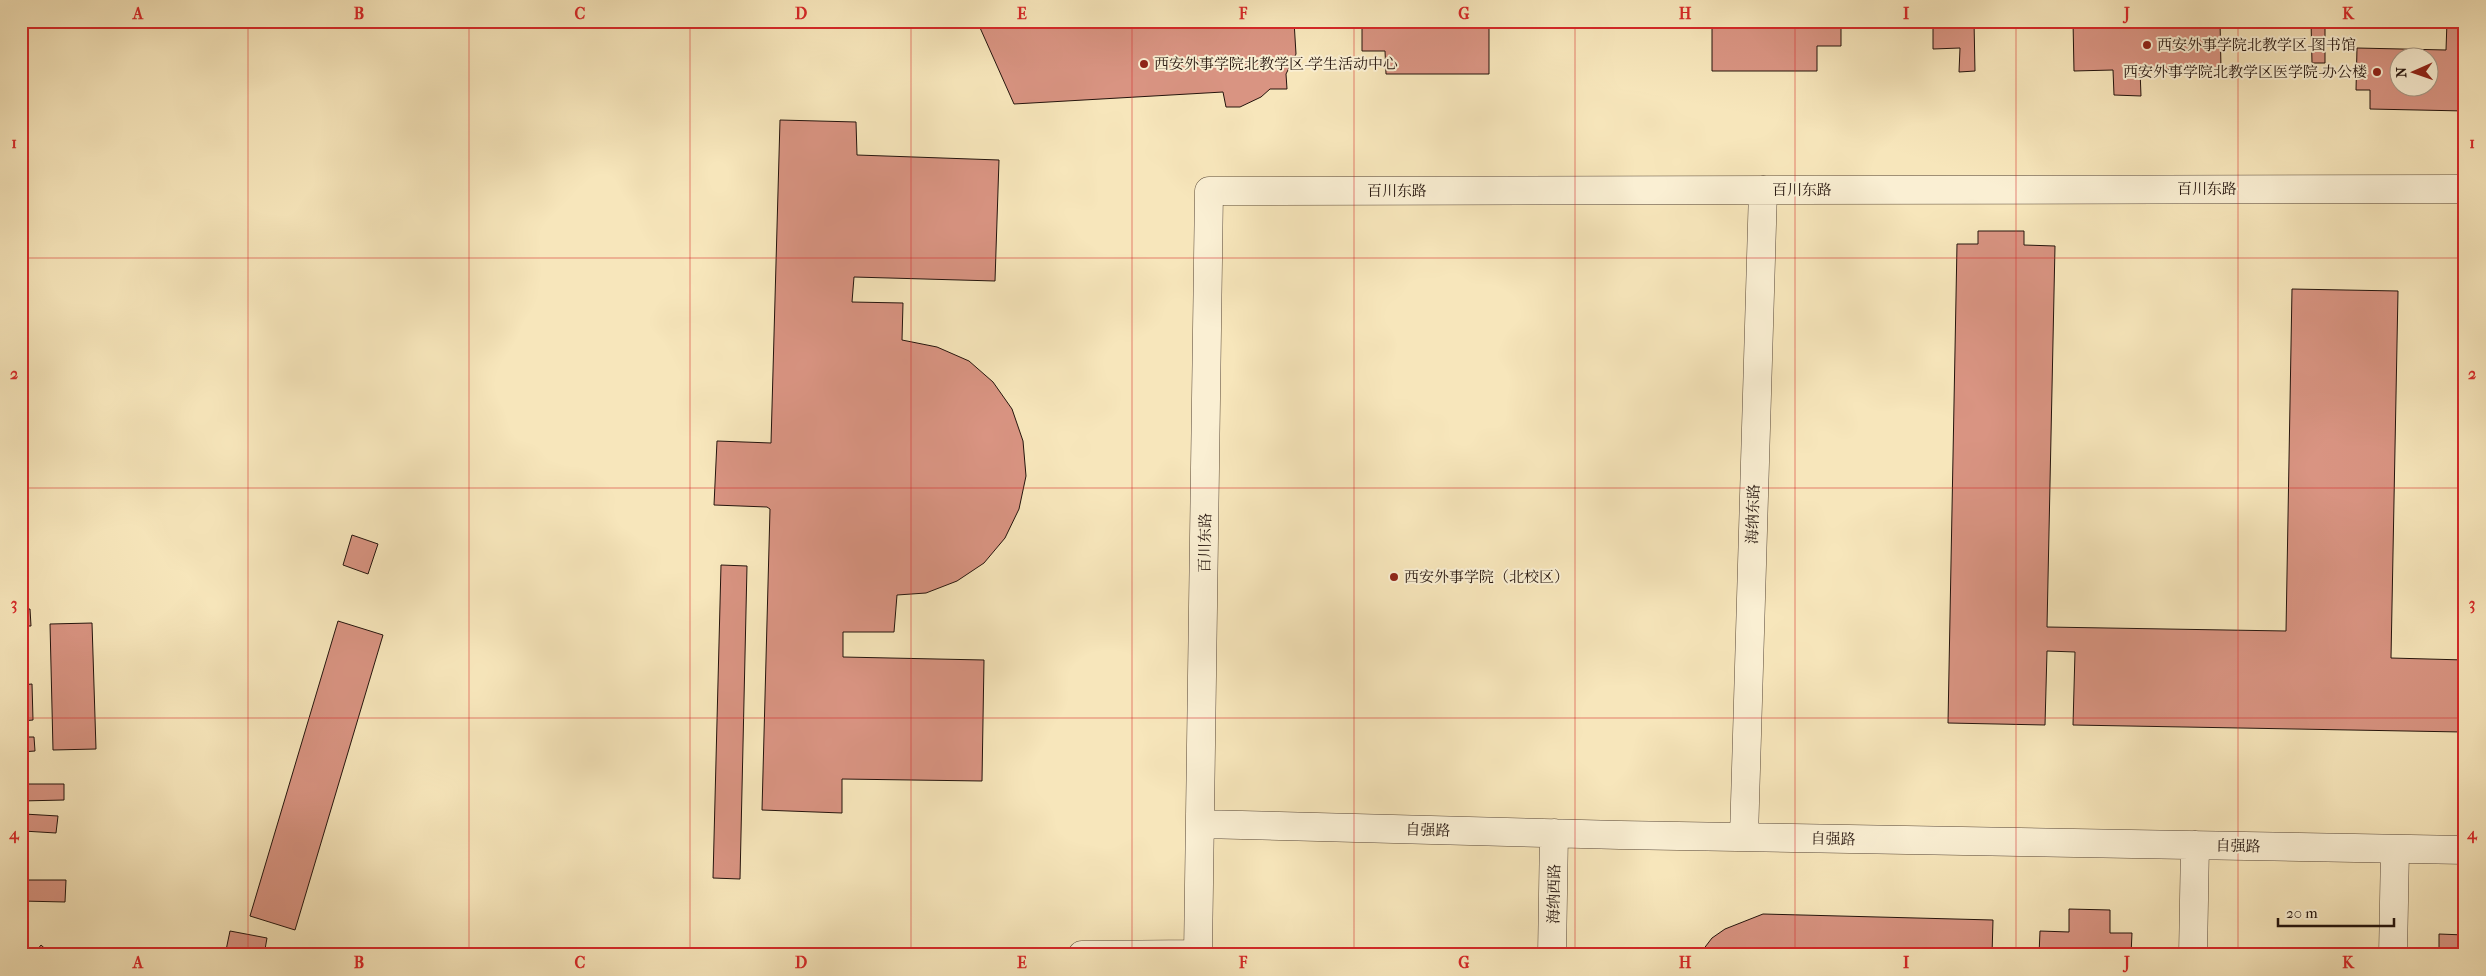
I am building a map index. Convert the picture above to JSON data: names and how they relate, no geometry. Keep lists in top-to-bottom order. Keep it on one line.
{"streets":{"street":["百川东路","海纳东路","自强路","海纳西路"]},"crossings":[["百川东路","海纳东路"],["百川东路","自强路"],["海纳东路","自强路"],["自强路","海纳西路"]],"places":["西安外事学院北教学区-图书馆","西安外事学院北教学区-学生活动中心","西安外事学院北教学区医学院-办公楼","西安外事学院（北校区）"],"scale_bar":"20 m","north":"left","grid":{"columns":["A","B","C","D","E","F","G","H","I","J","K"],"rows":["1","2","3","4"]}}
